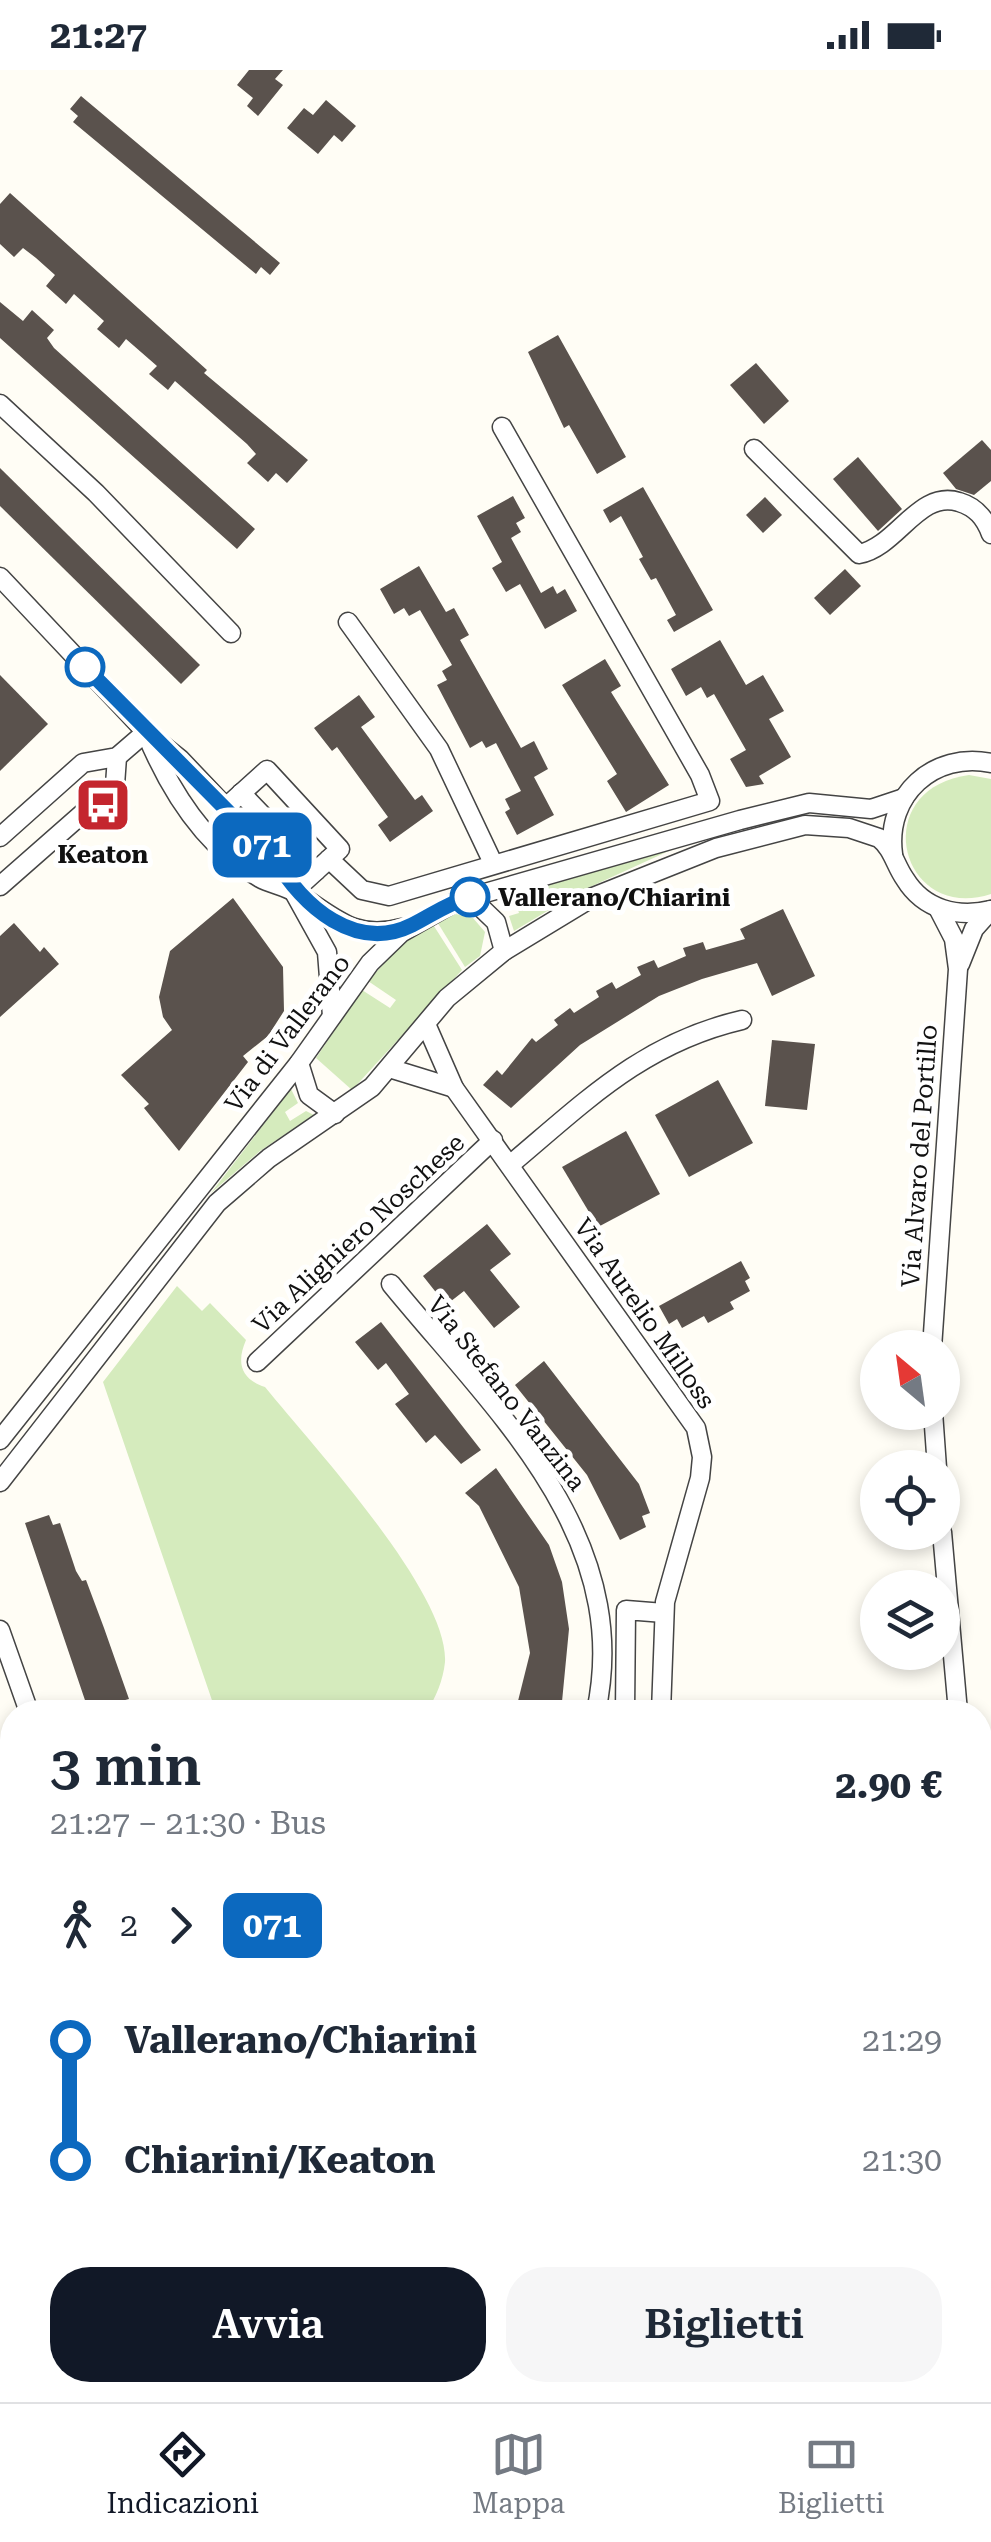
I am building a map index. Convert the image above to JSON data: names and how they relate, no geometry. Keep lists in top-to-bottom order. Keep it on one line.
{"streets":{"street":["Via di Vallerano","Via Alvaro del Portillo","Via Alighiero Noschese","Via Aurelio Milloss","Via Stefano Vanzina"]},"crossings":[["Via Alighiero Noschese","Via Aurelio Milloss"]],"places":{"bus stop":["Keaton"],"other":["Vallerano/Chiarini"]},"lines":["bus line 071"],"north":"top left","page":{"status":"21:27","on_map":"071","heading":["3 min","21:27 – 21:30 · Bus","2.90 €"],"legs":["2","071"],"list":[{"name":"Vallerano/Chiarini","value":"21:29"},{"name":"Chiarini/Keaton","value":"21:30"}],"buttons":["Avvia","Biglietti"],"tabs":["Indicazioni","Mappa","Biglietti"]}}
